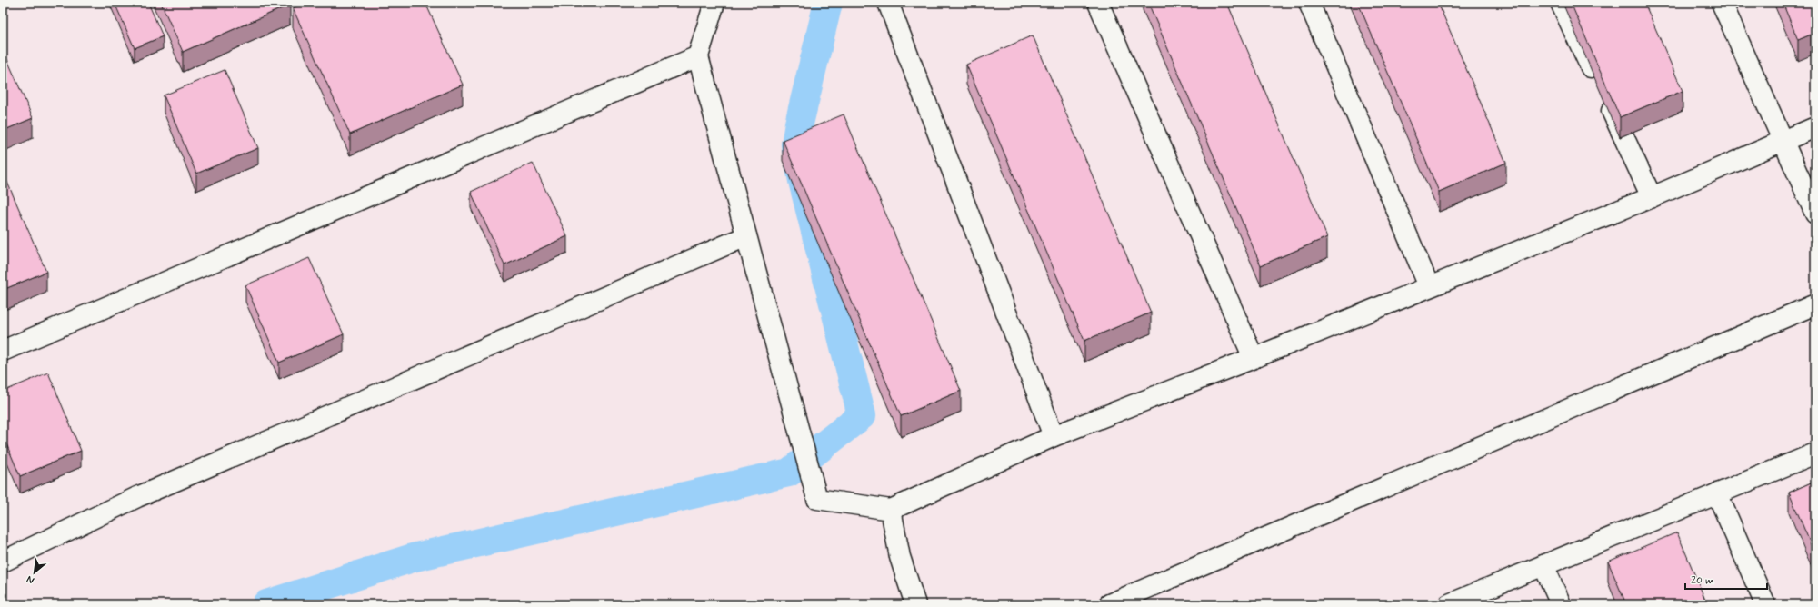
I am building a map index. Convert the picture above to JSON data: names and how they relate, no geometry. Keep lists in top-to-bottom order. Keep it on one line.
{"scale_bar":"20 m","north":"bottom left"}
